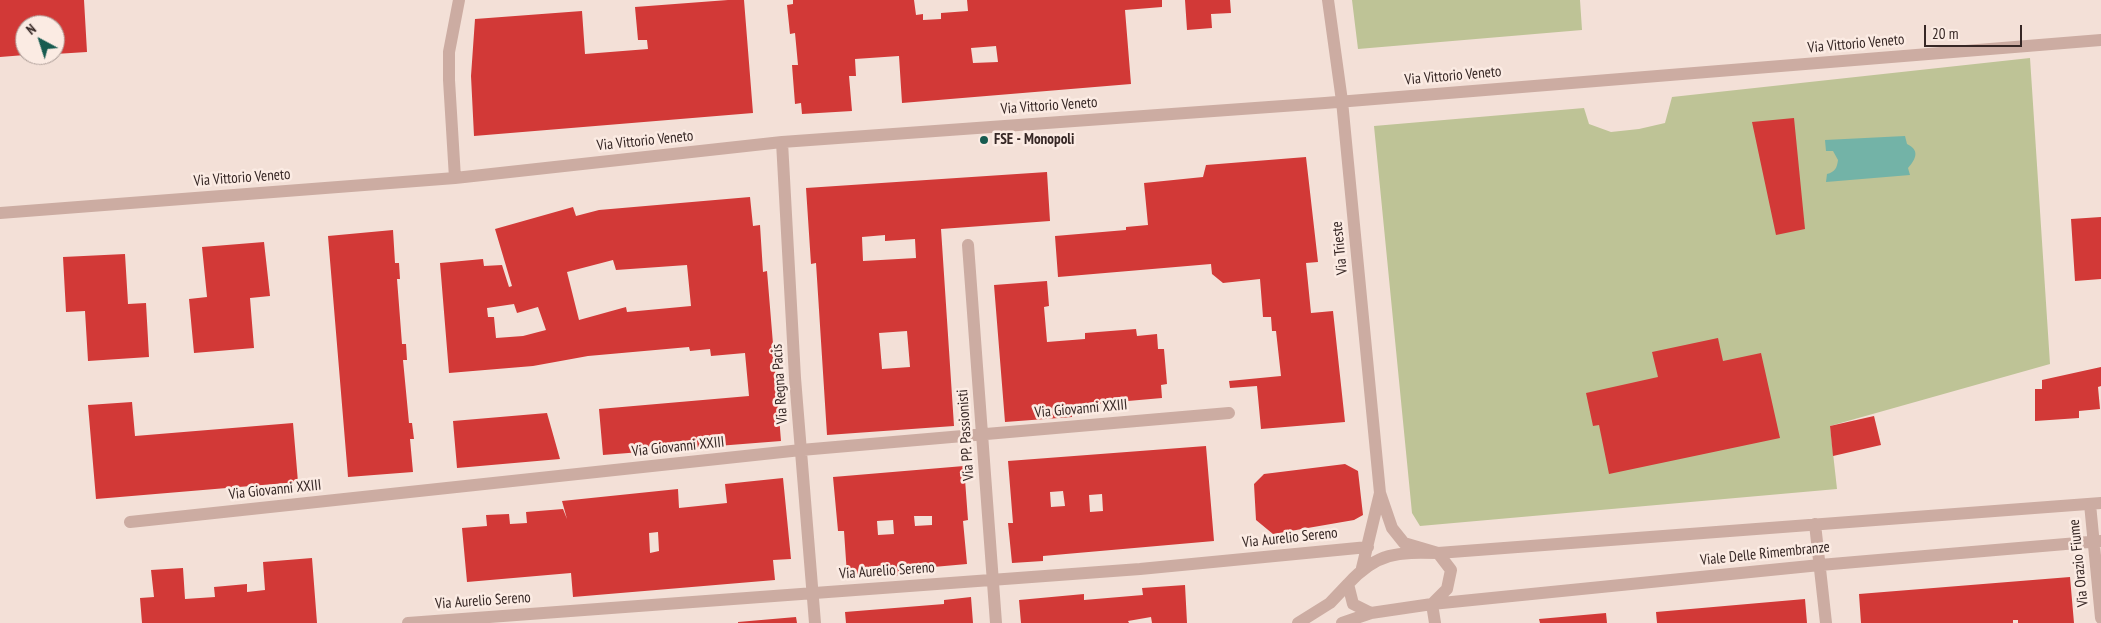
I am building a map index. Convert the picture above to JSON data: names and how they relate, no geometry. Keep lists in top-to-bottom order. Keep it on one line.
{"streets":{"street":["Via Vittorio Veneto","Via Trieste","Via Regna Pacis","Via Giovanni XXIII","Via PP. Passionisti","Via Aurelio Sereno","Viale Delle Rimembranze","Via Orazio Fiume"]},"crossings":[["Via Vittorio Veneto","Via Trieste"],["Via Vittorio Veneto","Via Regna Pacis"],["Via Regna Pacis","Via Giovanni XXIII"],["Via Regna Pacis","Via Aurelio Sereno"],["Via Giovanni XXIII","Via PP. Passionisti"],["Via PP. Passionisti","Via Aurelio Sereno"],["Viale Delle Rimembranze","Via Orazio Fiume"]],"places":["FSE - Monopoli"],"scale_bar":"20 m","north":"top left"}
